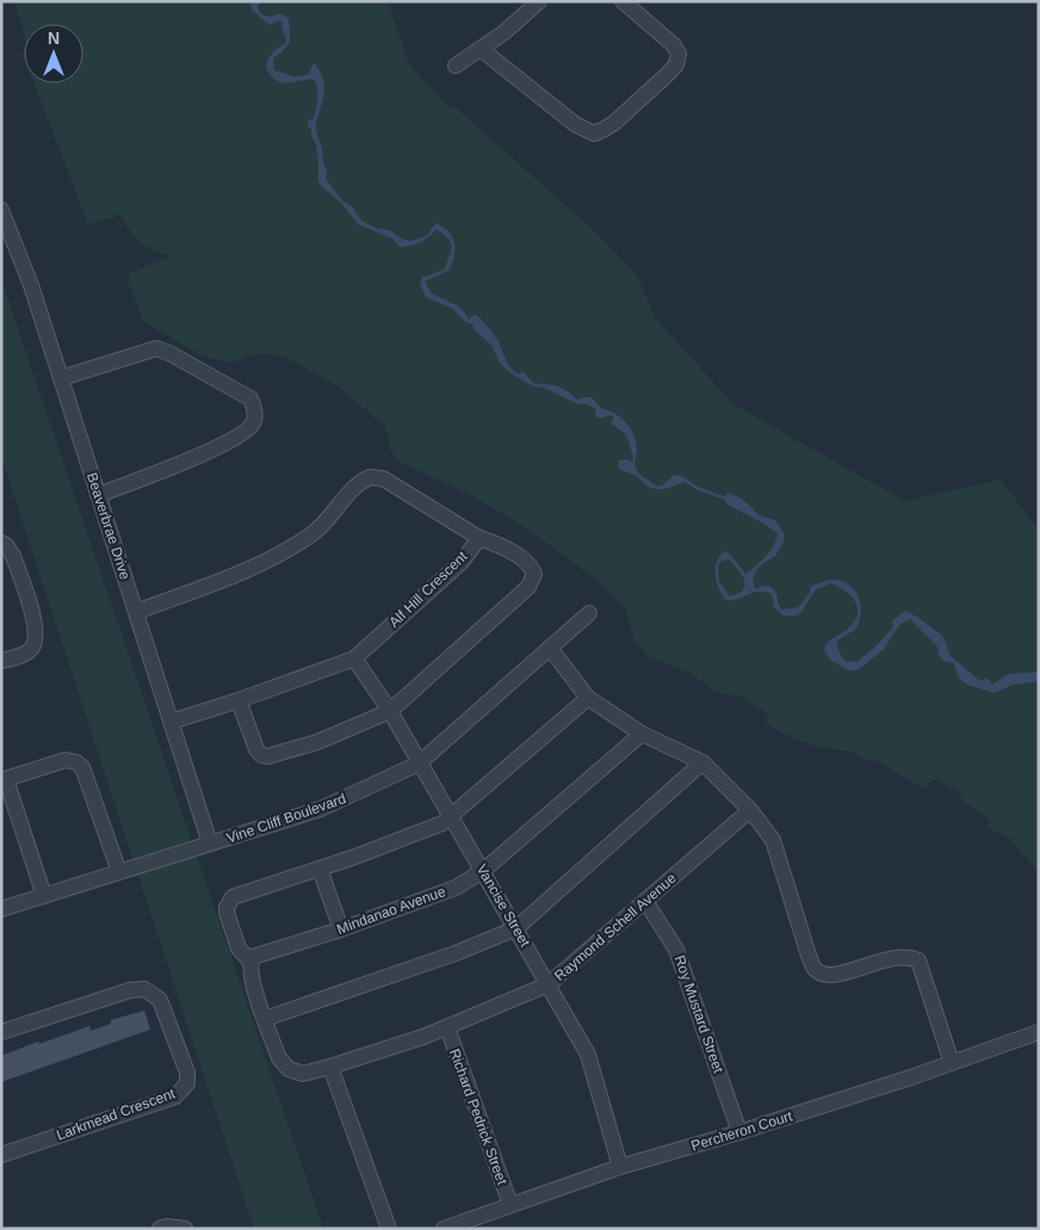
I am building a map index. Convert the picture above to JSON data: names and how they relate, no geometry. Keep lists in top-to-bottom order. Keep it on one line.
{"streets":{"street":["Beaverbrae Drive","Alf Hill Crescent","Vine Cliff Boulevard","Vancise Street","Mindanao Avenue","Raymond Schell Avenue","Roy Mustard Street","Larkmead Crescent","Richard Pedrick Street","Percheron Court"]},"crossings":[["Beaverbrae Drive","Alf Hill Crescent"],["Beaverbrae Drive","Vine Cliff Boulevard"],["Alf Hill Crescent","Vancise Street"],["Vine Cliff Boulevard","Vancise Street"],["Vancise Street","Mindanao Avenue"],["Vancise Street","Raymond Schell Avenue"],["Vancise Street","Percheron Court"],["Raymond Schell Avenue","Roy Mustard Street"],["Raymond Schell Avenue","Richard Pedrick Street"],["Roy Mustard Street","Percheron Court"],["Richard Pedrick Street","Percheron Court"]],"north":"top"}
